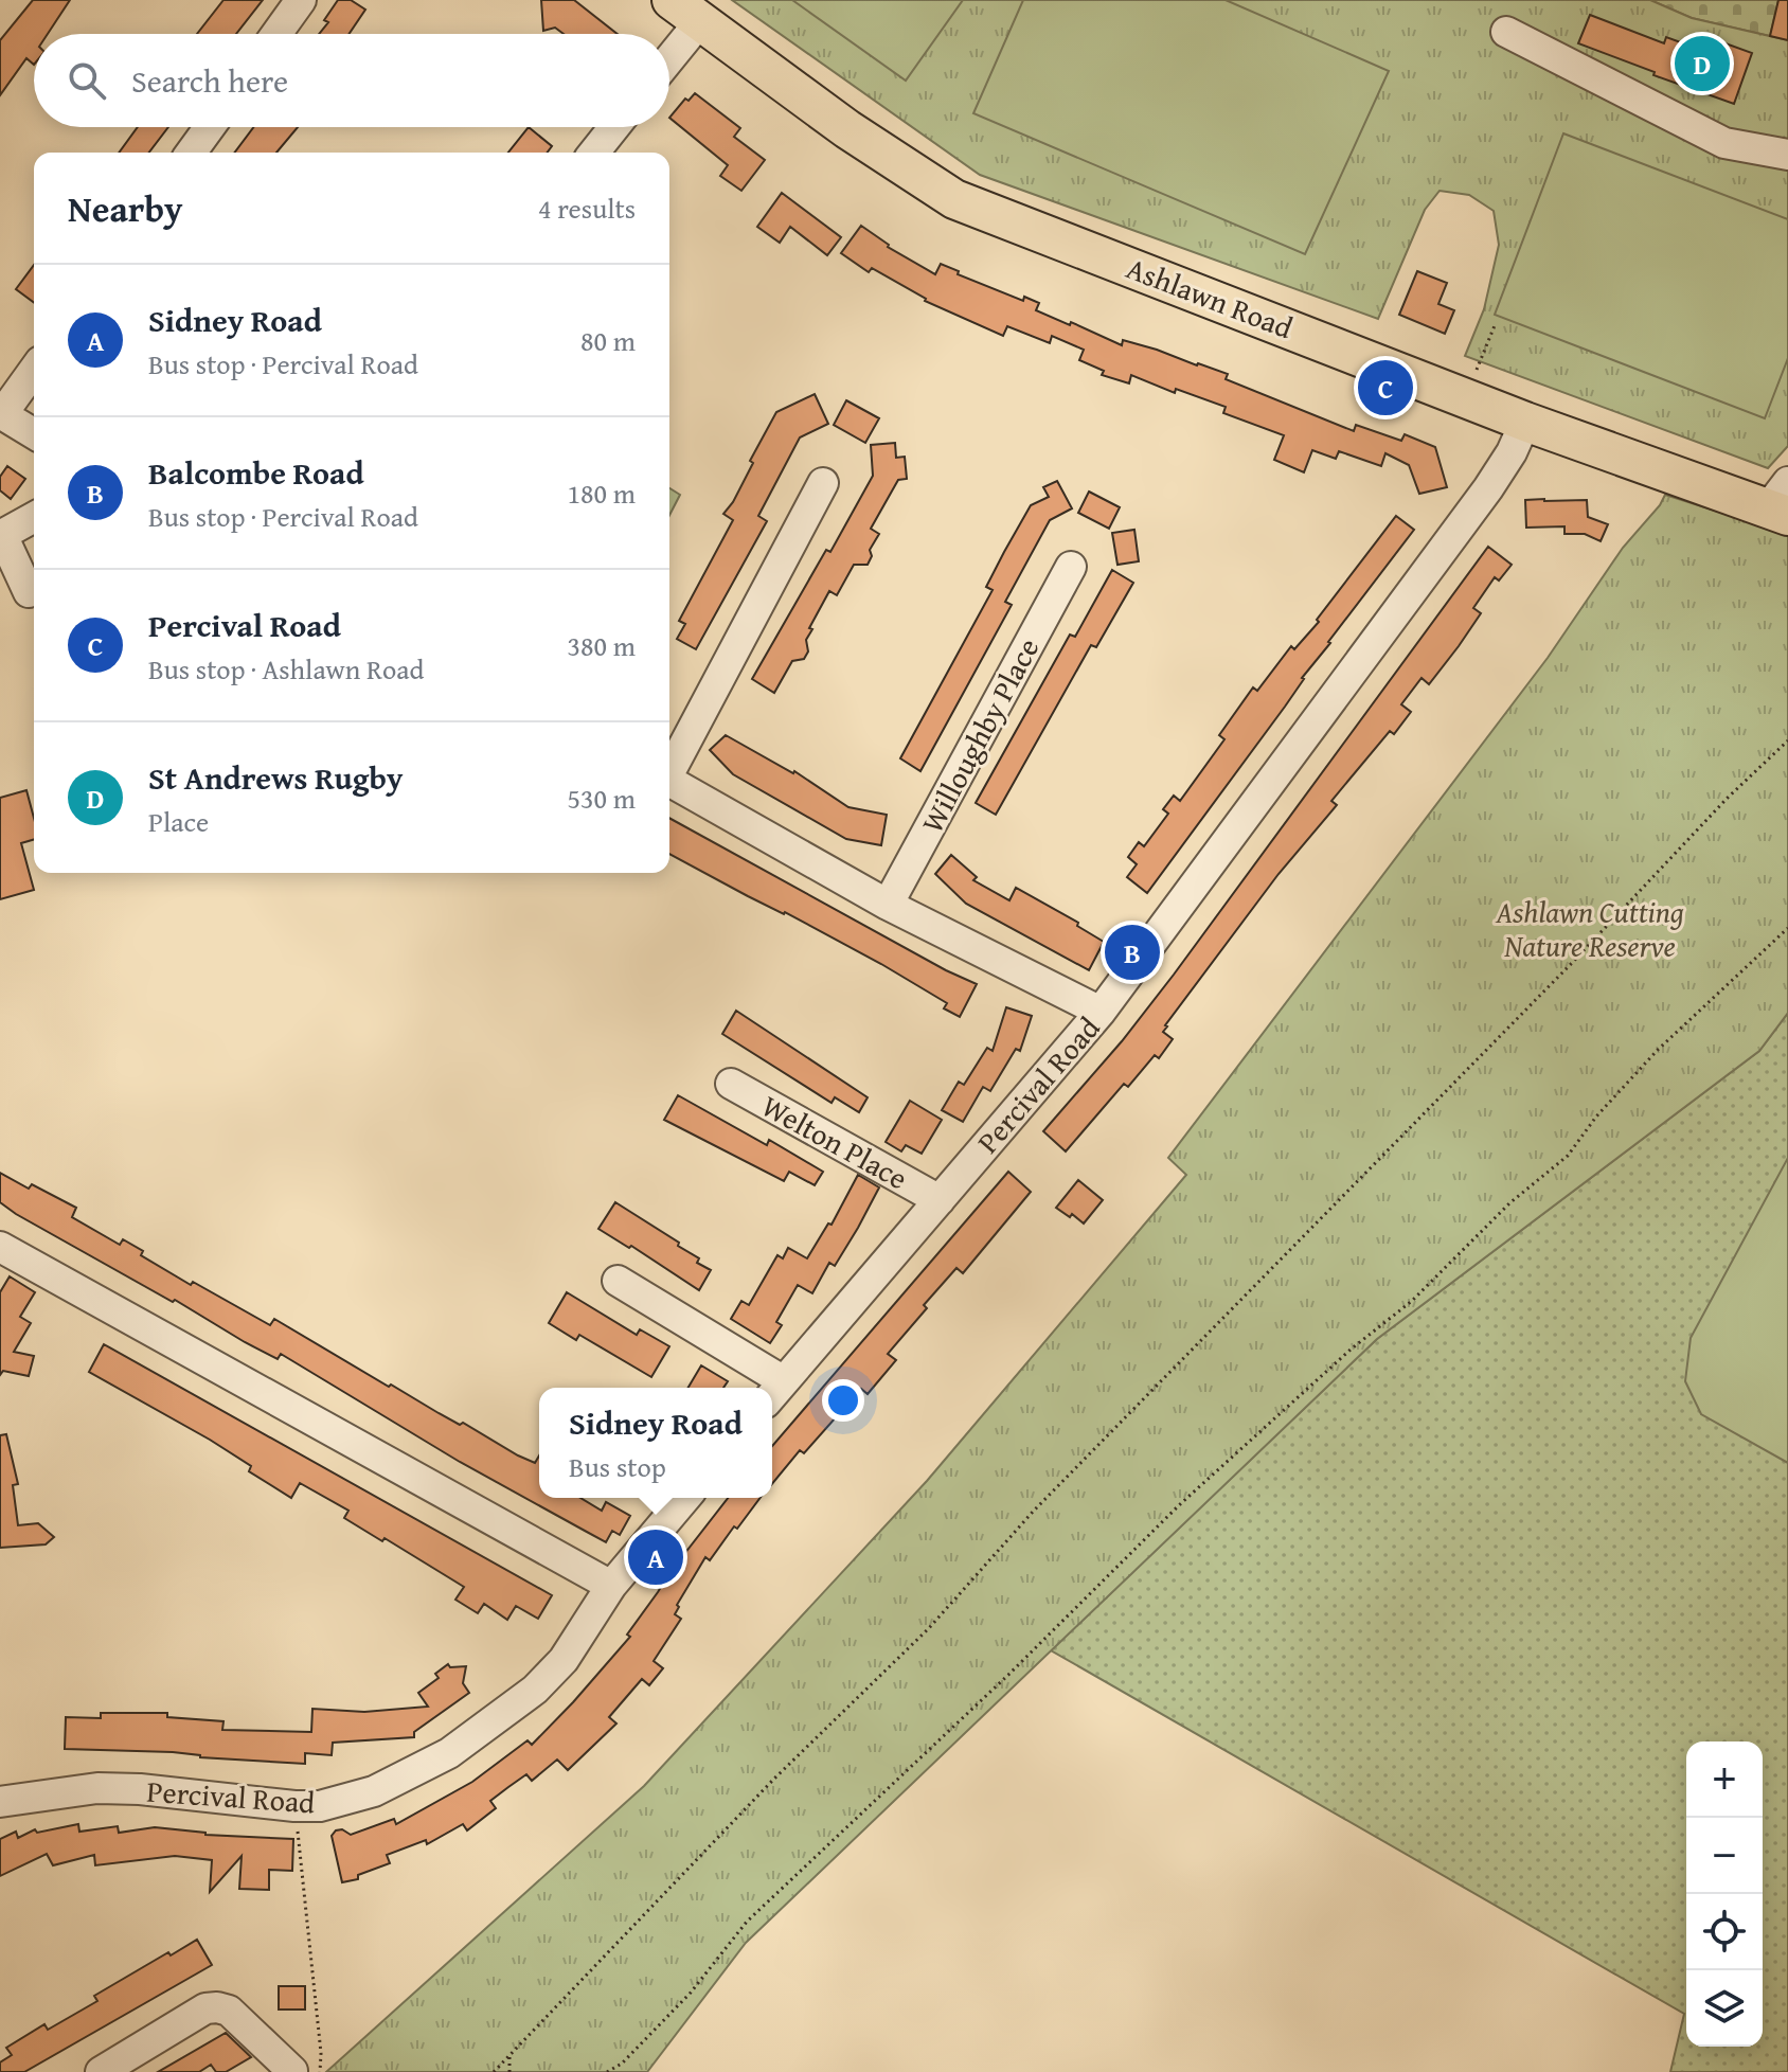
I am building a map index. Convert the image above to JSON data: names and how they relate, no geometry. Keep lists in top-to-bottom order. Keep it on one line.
{"streets":{"main road":["Ashlawn Road"],"street":["Willoughby Place","Percival Road","Welton Place"]},"crossings":[["Ashlawn Road","Percival Road"],["Percival Road","Welton Place"]],"parks":["Ashlawn Cutting Nature Reserve"],"page":{"pins":["D","C","B","A"],"search":"Search here","heading":["Nearby","4 results"],"list":[{"mark":"A","name":"Sidney Road","note":"Bus stop · Percival Road","value":"80 m"},{"mark":"B","name":"Balcombe Road","note":"Bus stop · Percival Road","value":"180 m"},{"mark":"C","name":"Percival Road","note":"Bus stop · Ashlawn Road","value":"380 m"},{"mark":"D","name":"St Andrews Rugby","note":"Place","value":"530 m"}],"popup":["Sidney Road","Bus stop"],"map_buttons":["+","−"]}}
